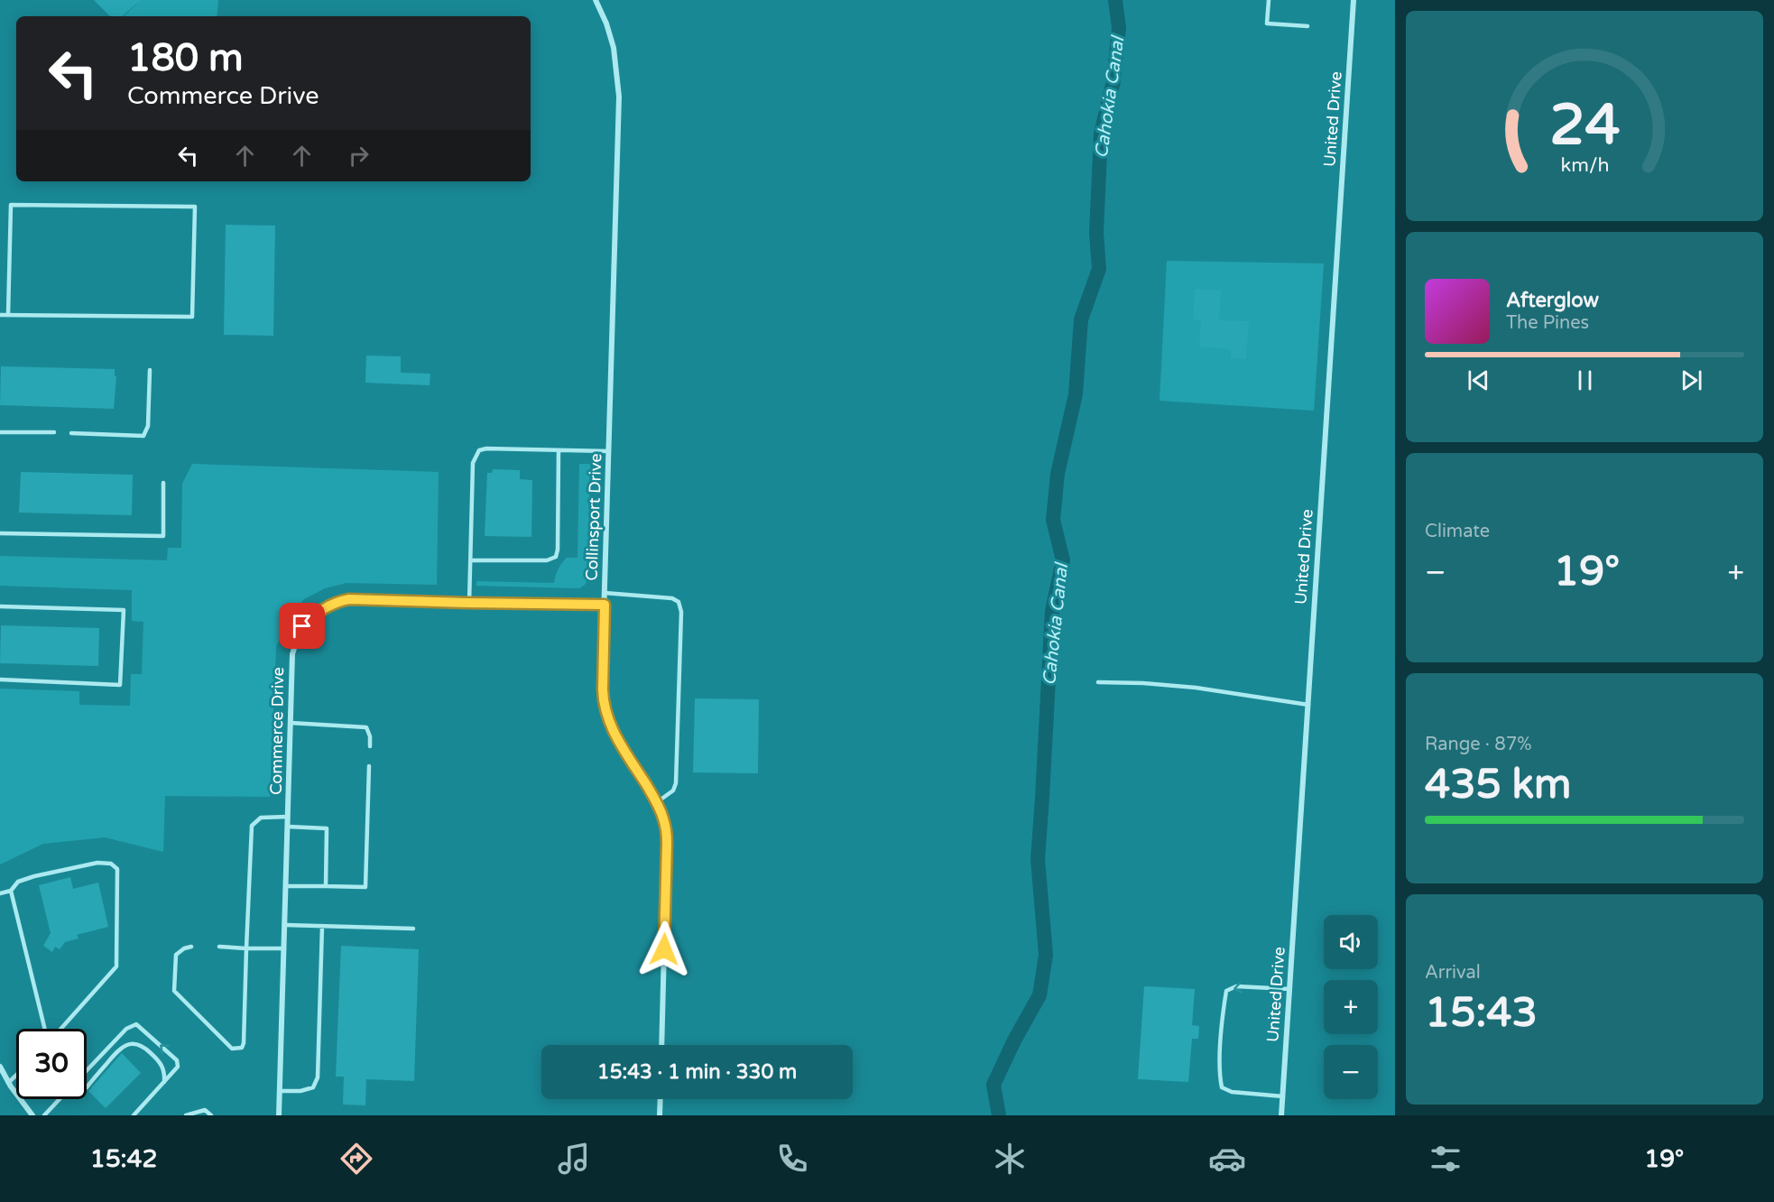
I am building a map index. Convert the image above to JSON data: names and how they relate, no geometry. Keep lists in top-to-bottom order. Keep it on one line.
{"streets":{"street":["United Drive","Collinsport Drive","Commerce Drive"]},"crossings":[["Collinsport Drive","Commerce Drive"]],"water":["Cahokia Canal"],"page":{"turn":["180 m","Commerce Drive"],"song":["Afterglow","The Pines"],"tile":["Climate",["Range · 87%","435 km"],["Arrival","15:43"]],"heat":["−","19°","+"],"map_buttons":["+","−"],"limit":"30","trip":"15:43 · 1 min · 330 m","tabs":["15:42","19°"],"gauge":["24","km/h"]}}
